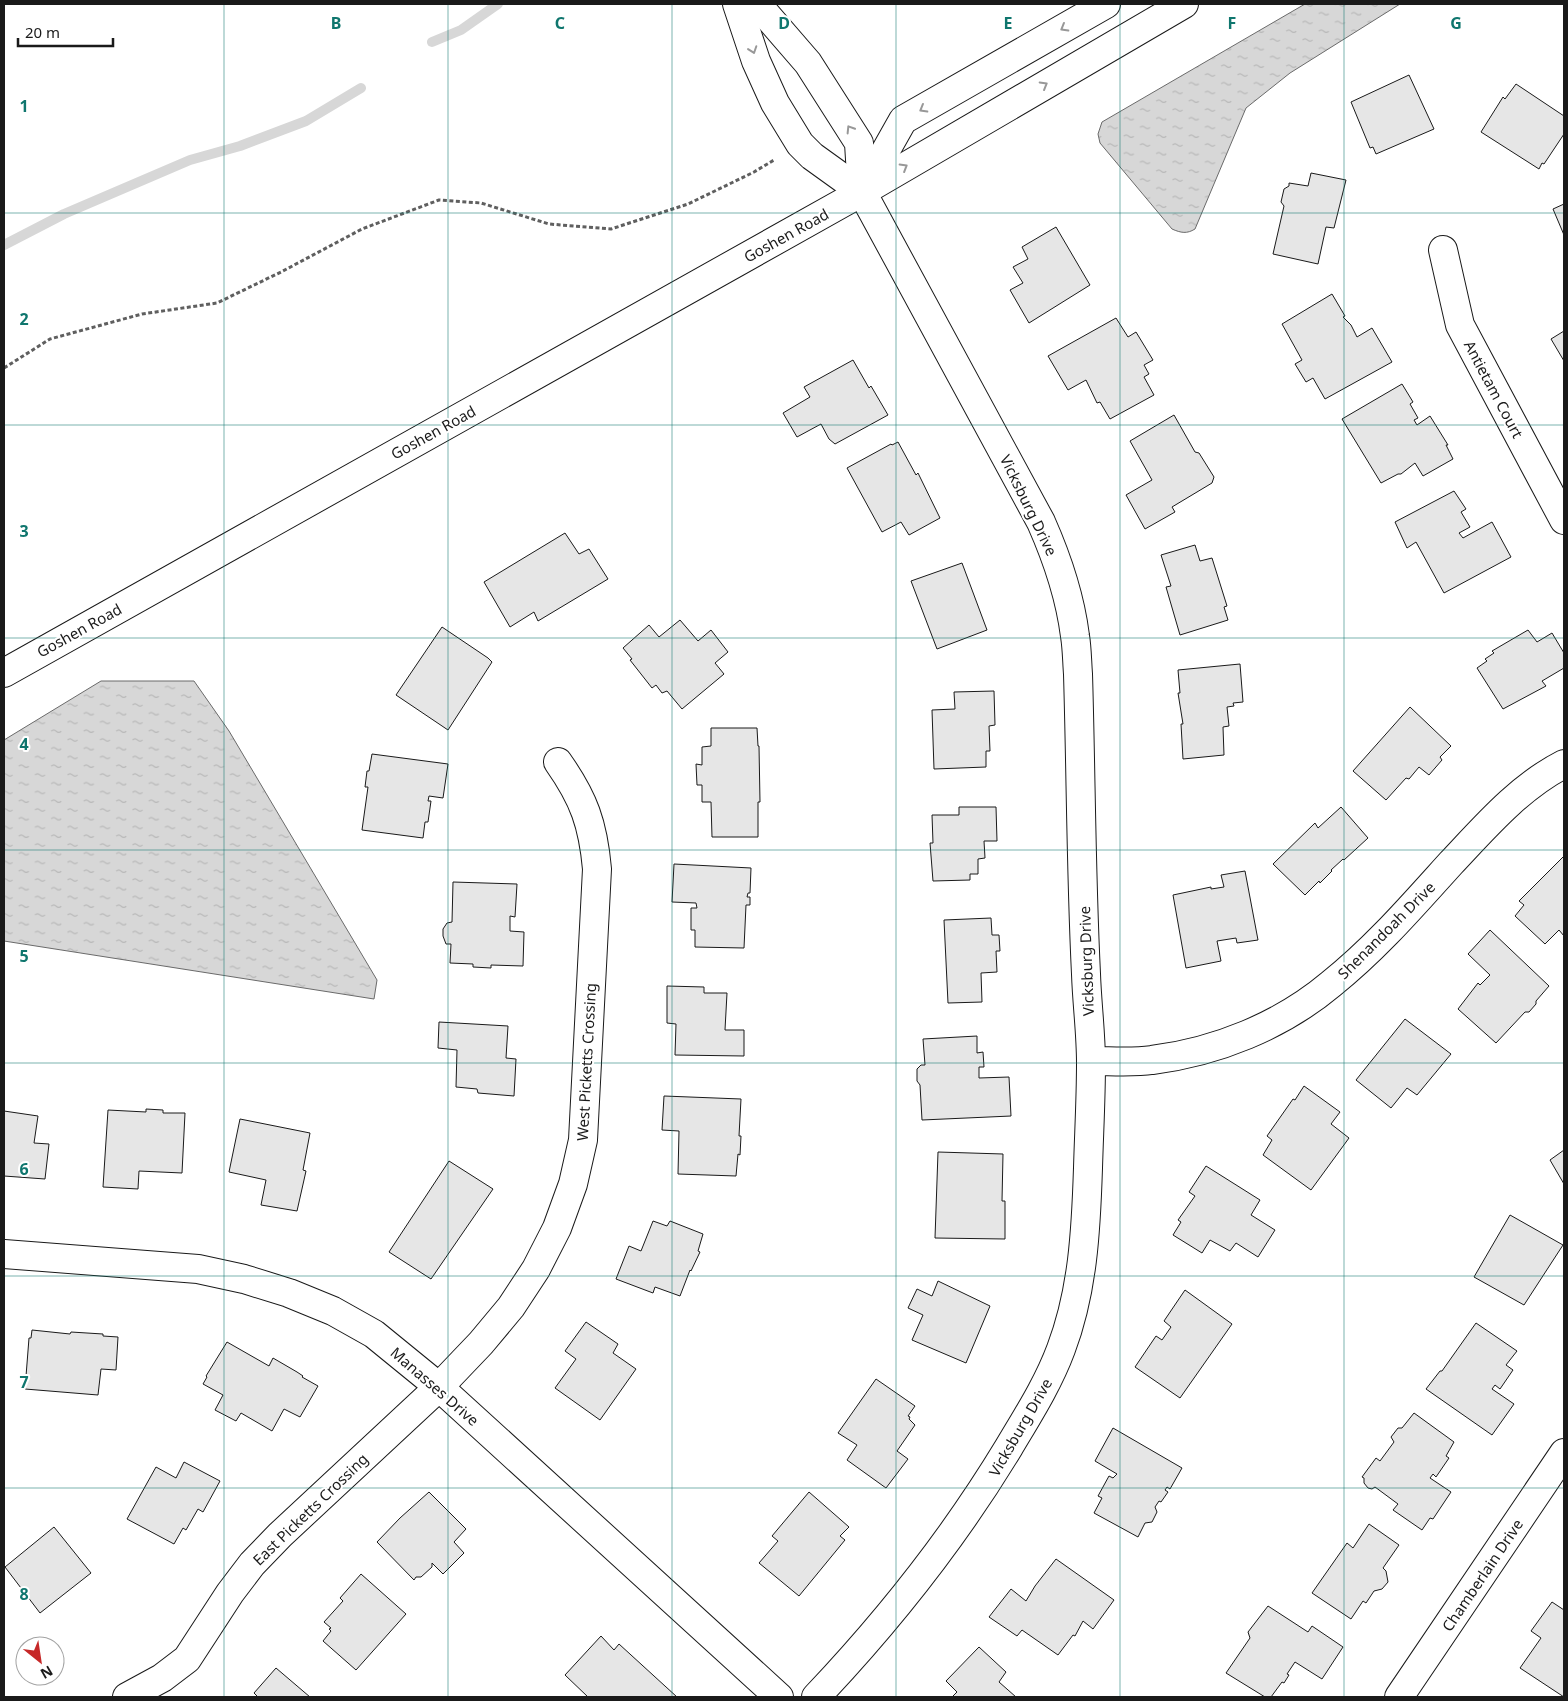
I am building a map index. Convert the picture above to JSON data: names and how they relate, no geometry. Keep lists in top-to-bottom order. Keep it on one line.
{"streets":{"street":["Goshen Road","Antietam Court","Vicksburg Drive","Shenandoah Drive","West Picketts Crossing","Manasses Drive","East Picketts Crossing","Chamberlain Drive"]},"crossings":[["Goshen Road","Vicksburg Drive"],["Vicksburg Drive","Shenandoah Drive"],["West Picketts Crossing","Manasses Drive"],["West Picketts Crossing","East Picketts Crossing"],["Manasses Drive","East Picketts Crossing"]],"scale_bar":"20 m","north":"bottom right","grid":{"columns":["B","C","D","E","F","G"],"rows":["1","2","3","4","5","6","7","8"]}}
